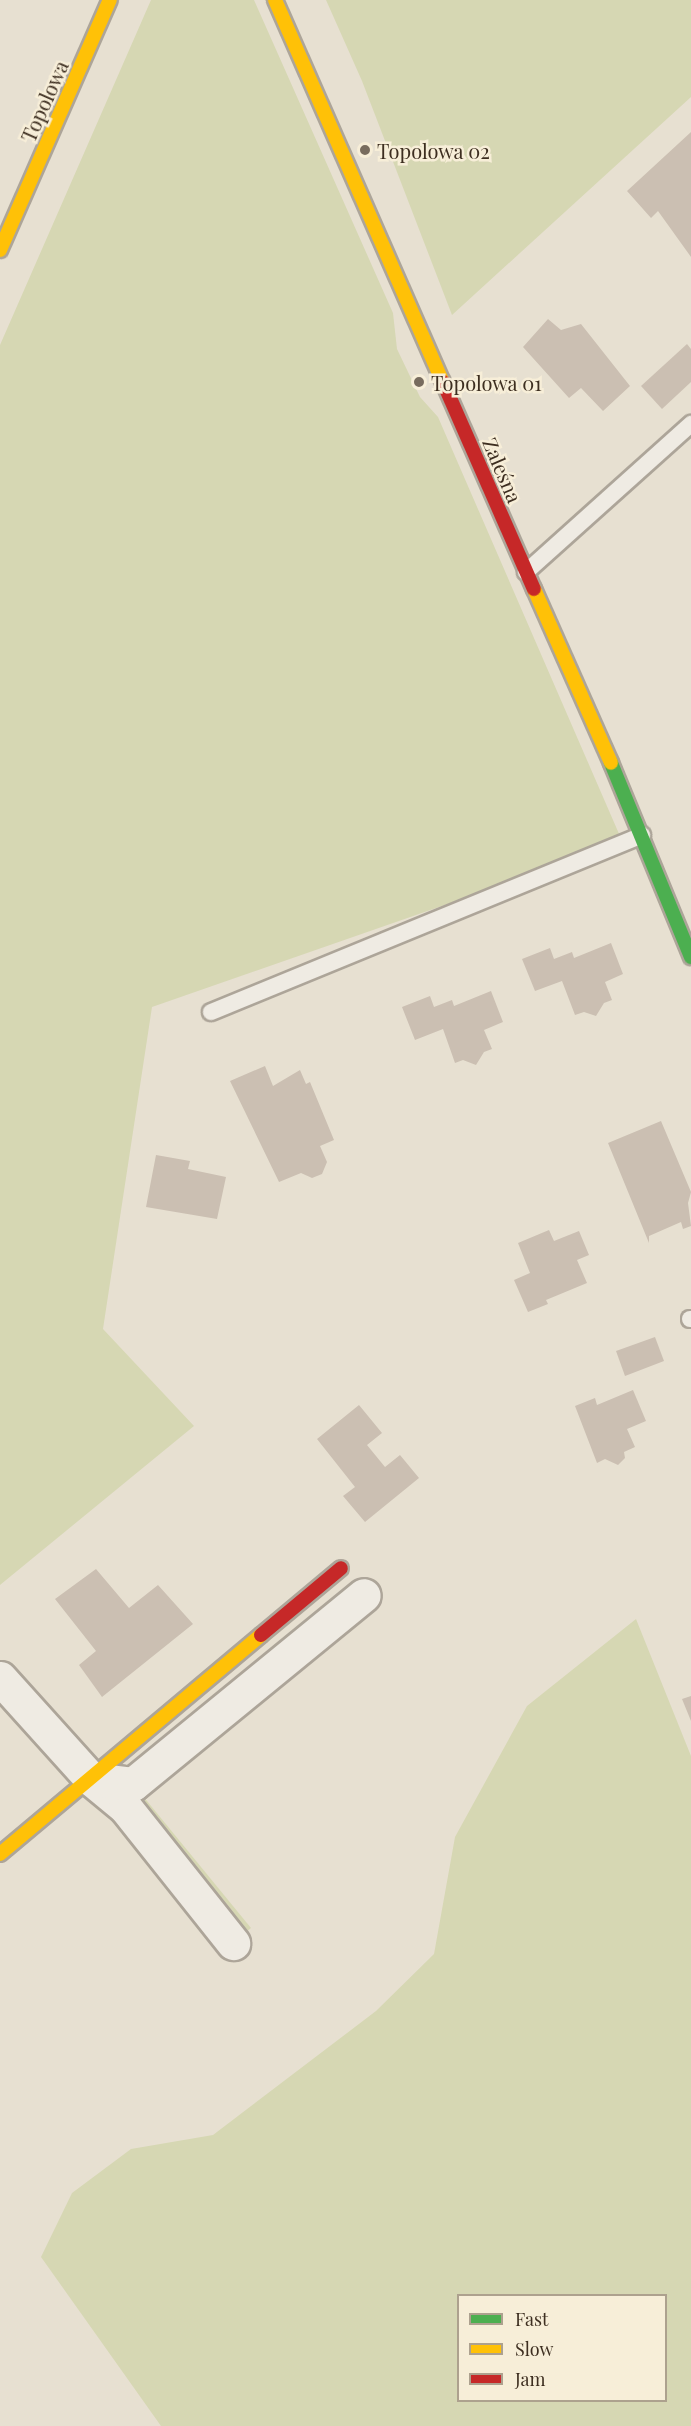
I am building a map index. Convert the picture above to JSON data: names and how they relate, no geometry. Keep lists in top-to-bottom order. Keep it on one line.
{"streets":{"street":["Topolowa","Zaleśna"]},"places":["Topolowa 02","Topolowa 01"],"legend":["Fast","Slow","Jam"]}
